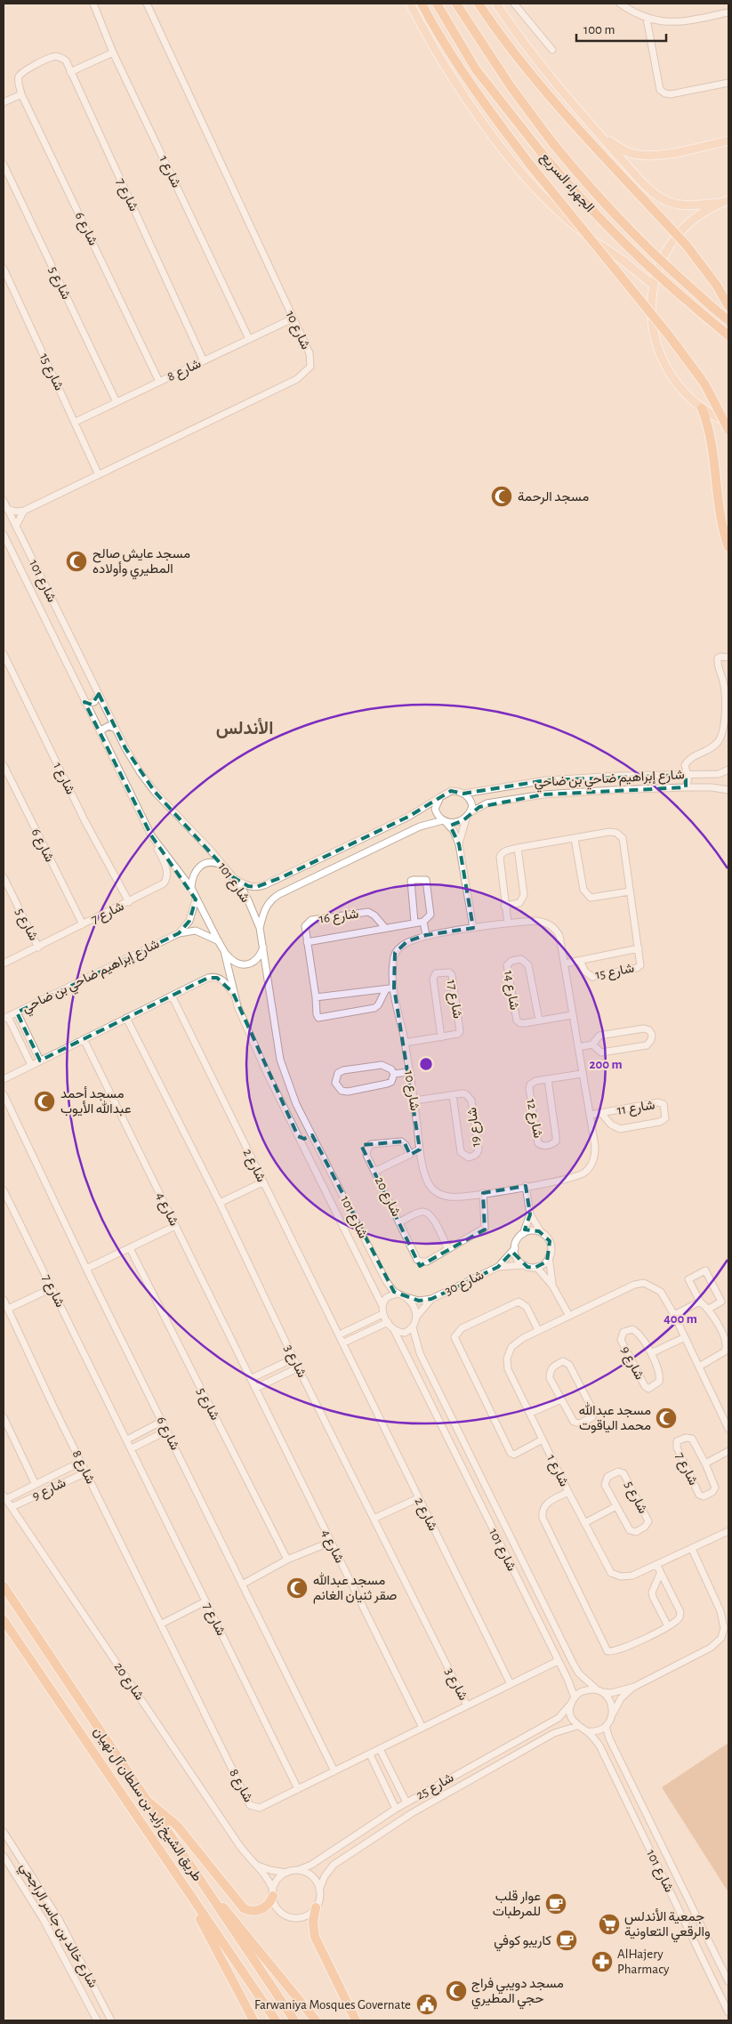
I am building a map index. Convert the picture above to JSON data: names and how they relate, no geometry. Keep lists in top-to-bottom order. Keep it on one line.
{"streets":{"highway":["الجهراء السريع","طريق الشيخ زايد بن سلطان آل نهيان"],"street":["شارع 1","شارع 7","شارع 6","شارع 5","شارع 10","شارع 8","شارع 15","شارع 101","شارع إبراهيم ضاحي بن ضاحي","شارع 16","شارع 14","شارع 17","شارع 11","شارع 12","شارع 19","شارع 2","شارع 20","شارع 4","شارع 30","شارع 3","شارع 9","شارع 25","شارع خالد بن جاسر الراجحي"]},"crossings":[["شارع 1","شارع 7"],["شارع 1","شارع 5"],["شارع 1","شارع 8"],["شارع 1","شارع 9"],["شارع 7","شارع 6"],["شارع 7","شارع 5"],["شارع 7","شارع 8"],["شارع 7","شارع 101"],["شارع 6","شارع 8"],["شارع 5","شارع 8"],["شارع 10","شارع 8"],["شارع 10","شارع 15"],["شارع 10","شارع 14"],["شارع 10","شارع 17"],["شارع 10","شارع 11"],["شارع 10","شارع 12"],["شارع 10","شارع 19"],["شارع 10","شارع 20"],["شارع 8","شارع 15"],["شارع 8","شارع 101"],["شارع 8","شارع 2"],["شارع 8","شارع 4"],["شارع 8","شارع 3"],["شارع 8","شارع 9"],["شارع 101","شارع إبراهيم ضاحي بن ضاحي"],["شارع 101","شارع 30"],["شارع 101","شارع 25"],["شارع 20","شارع 9"],["شارع 20","شارع 25"]],"districts":["الأندلس"],"places":{"mosque":["مسجد الرحمة","مسجد عايش صالح المطيري وأولاده","مسجد أحمد عبدالله الأيوب","مسجد عبدالله محمد الياقوت","مسجد عبدالله صقر ثنيان الغانم","مسجد دويبي فراج حجي المطيري"],"cafe":["عوار قلب للمرطبات","كاريبو كوفي"],"supermarket":["جمعية الأندلس والرقعي التعاونية"],"pharmacy":["AlHajery Pharmacy"],"public building":["Farwaniya Mosques Governate"]},"scale_bar":"100 m","rings":["200 m","400 m"]}
